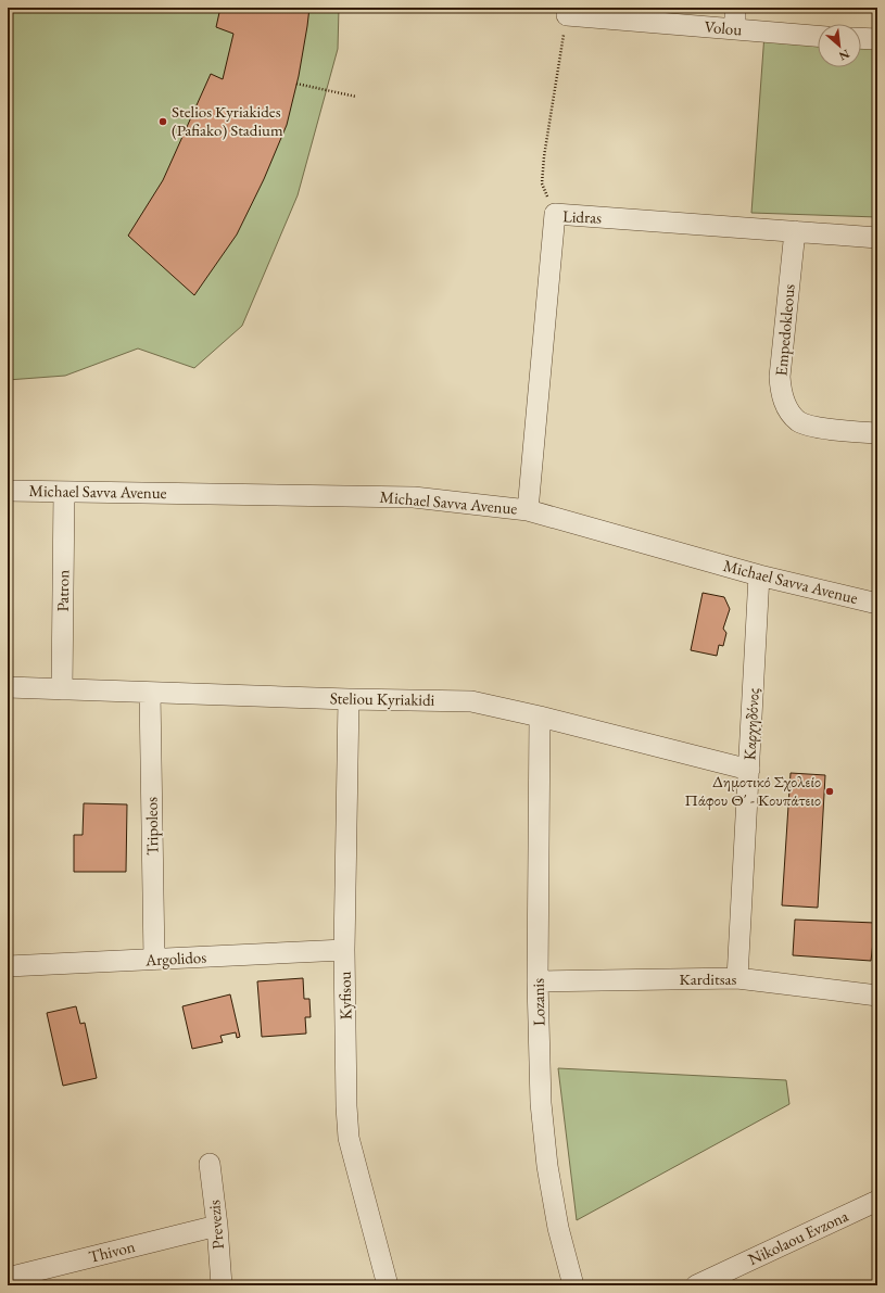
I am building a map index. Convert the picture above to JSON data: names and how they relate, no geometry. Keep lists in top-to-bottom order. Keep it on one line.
{"streets":{"street":["Volou","Lidras","Empedokleous","Michael Savva Avenue","Patron","Steliou Kyriakidi","Καρχηδόνος","Tripoleos","Argolidos","Karditsas","Kyfisou","Lozanis","Prevezis","Nikolaou Evzona","Thivon"]},"crossings":[["Lidras","Empedokleous"],["Lidras","Michael Savva Avenue"],["Michael Savva Avenue","Patron"],["Michael Savva Avenue","Καρχηδόνος"],["Patron","Steliou Kyriakidi"],["Steliou Kyriakidi","Καρχηδόνος"],["Steliou Kyriakidi","Tripoleos"],["Steliou Kyriakidi","Kyfisou"],["Steliou Kyriakidi","Lozanis"],["Καρχηδόνος","Karditsas"],["Tripoleos","Argolidos"],["Argolidos","Kyfisou"],["Karditsas","Lozanis"],["Prevezis","Thivon"]],"places":["Stelios Kyriakides (Pafiako) Stadium","Δημοτικό Σχολείο Πάφου Θ΄ - Κουπάτειο"],"north":"bottom right"}
